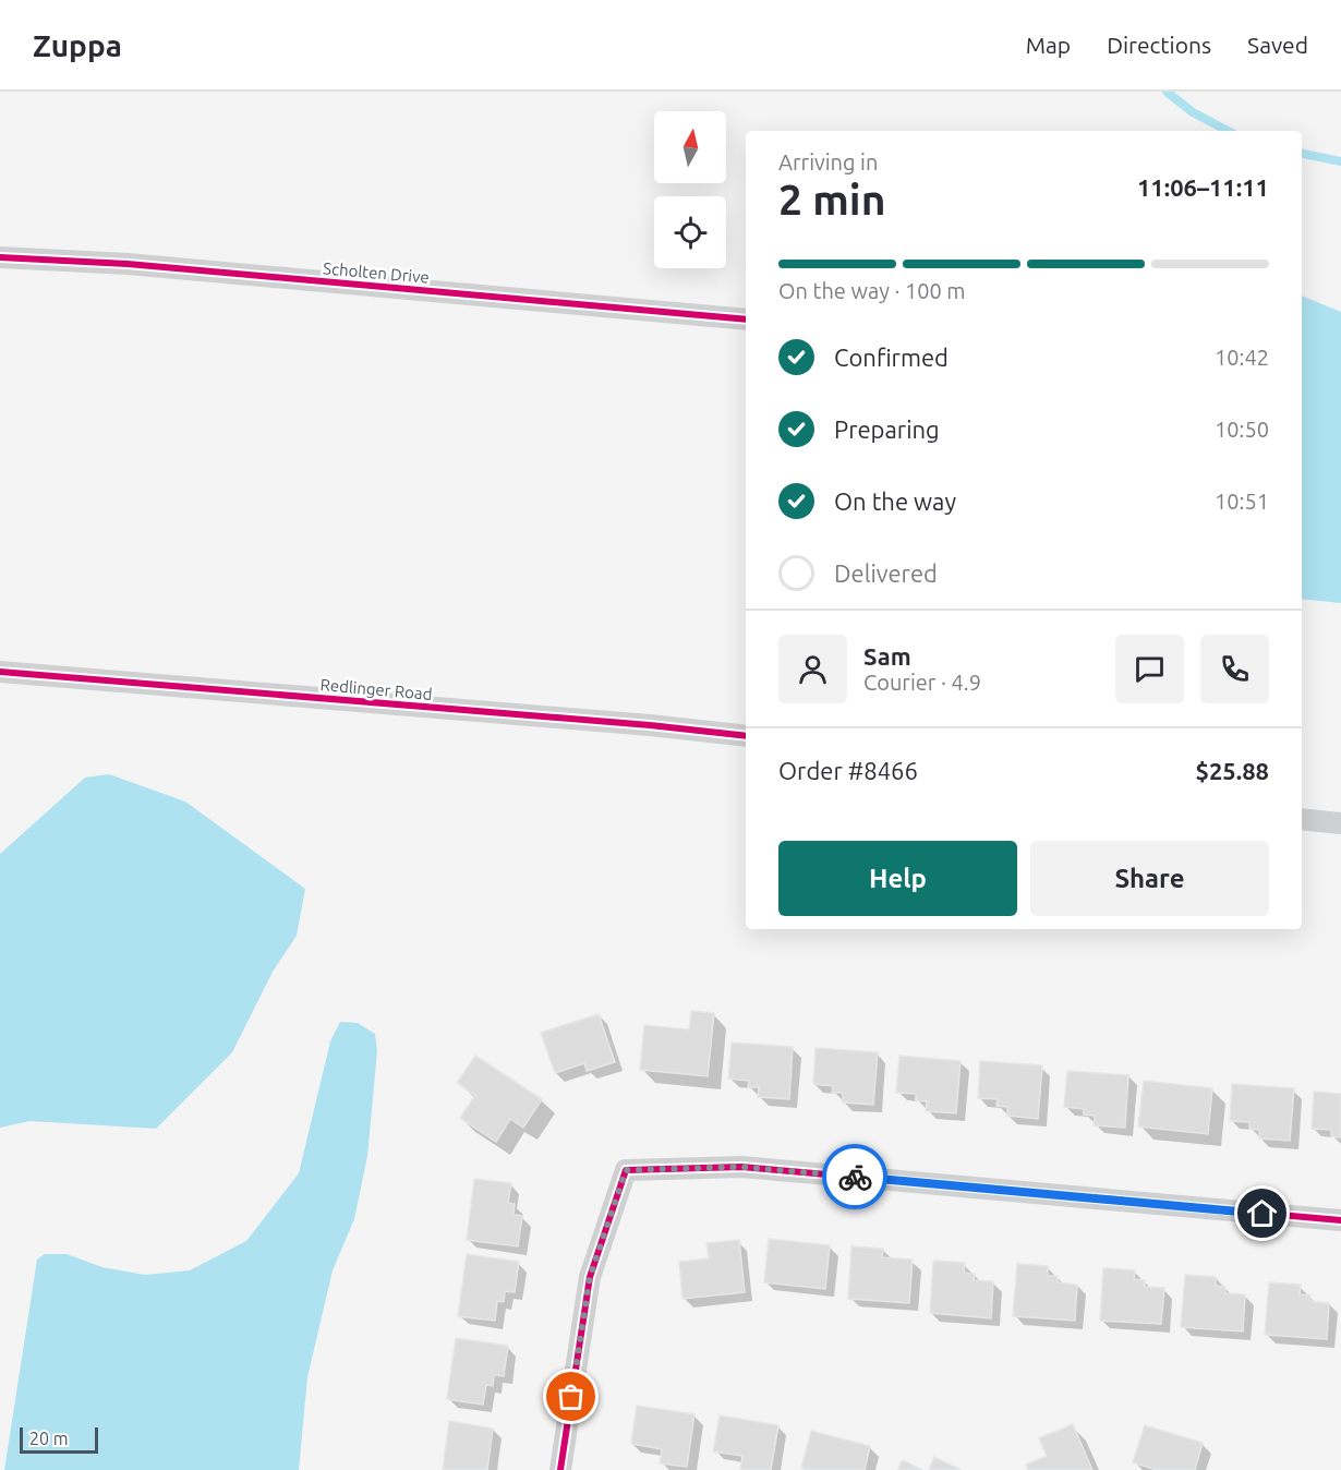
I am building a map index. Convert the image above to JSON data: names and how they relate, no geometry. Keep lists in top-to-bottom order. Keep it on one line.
{"streets":{"street":["Scholten Drive","Redlinger Road"]},"scale_bar":"20 m","north":"top","page":{"header":"Zuppa","nav":["Map","Directions","Saved"],"heading":["2 min","Arriving in","11:06–11:11"],"panel":["Sam","Courier · 4.9","Order #8466","$25.88"],"bar":"On the way · 100 m","list":[["Confirmed","10:42"],["Preparing","10:50"],["On the way","10:51"],"Delivered"],"buttons":["Help","Share"],"scale":"20 m"}}
